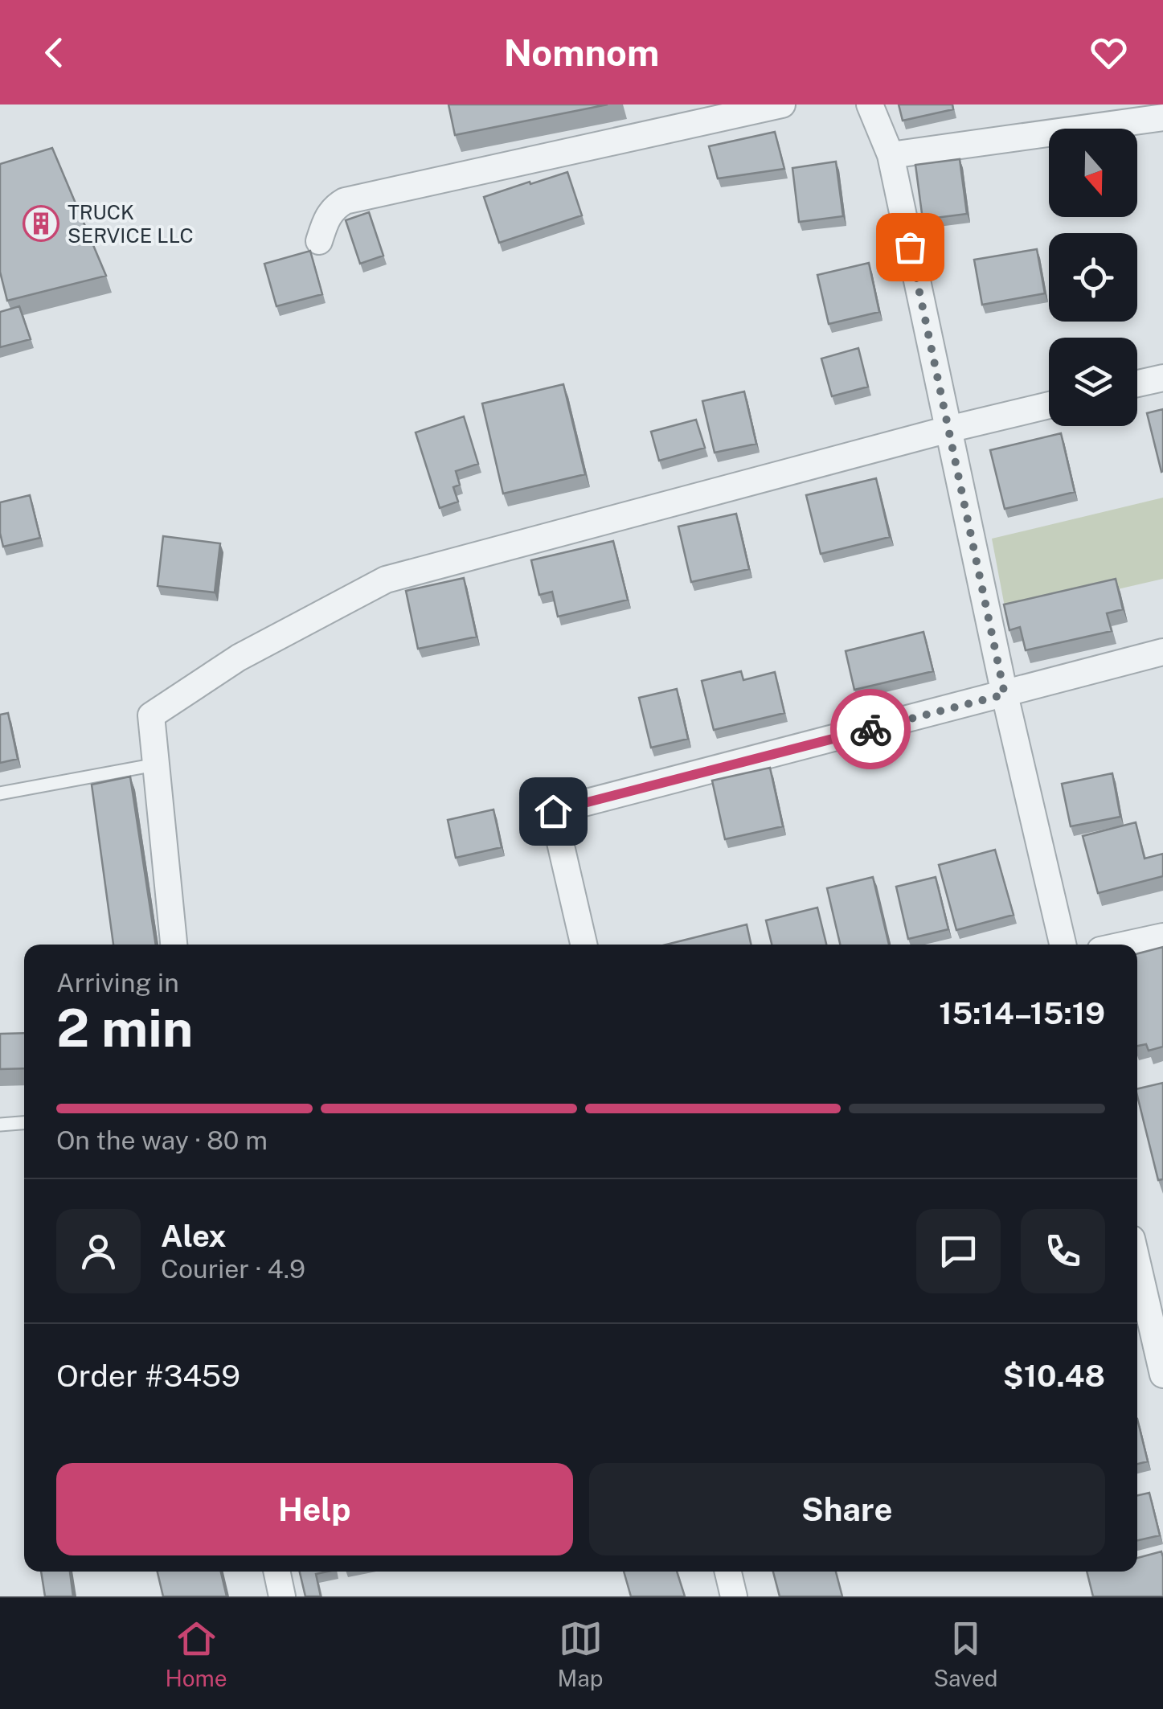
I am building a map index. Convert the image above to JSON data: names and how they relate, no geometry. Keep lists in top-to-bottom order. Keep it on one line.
{"places":{"building":["TRUCK SERVICE LLC"]},"north":"bottom","page":{"header":"Nomnom","heading":["2 min","Arriving in","15:14–15:19"],"panel":["Alex","Courier · 4.9","Order #3459","$10.48"],"bar":"On the way · 80 m","buttons":["Help","Share"],"tabs":["Home","Map","Saved"]}}
